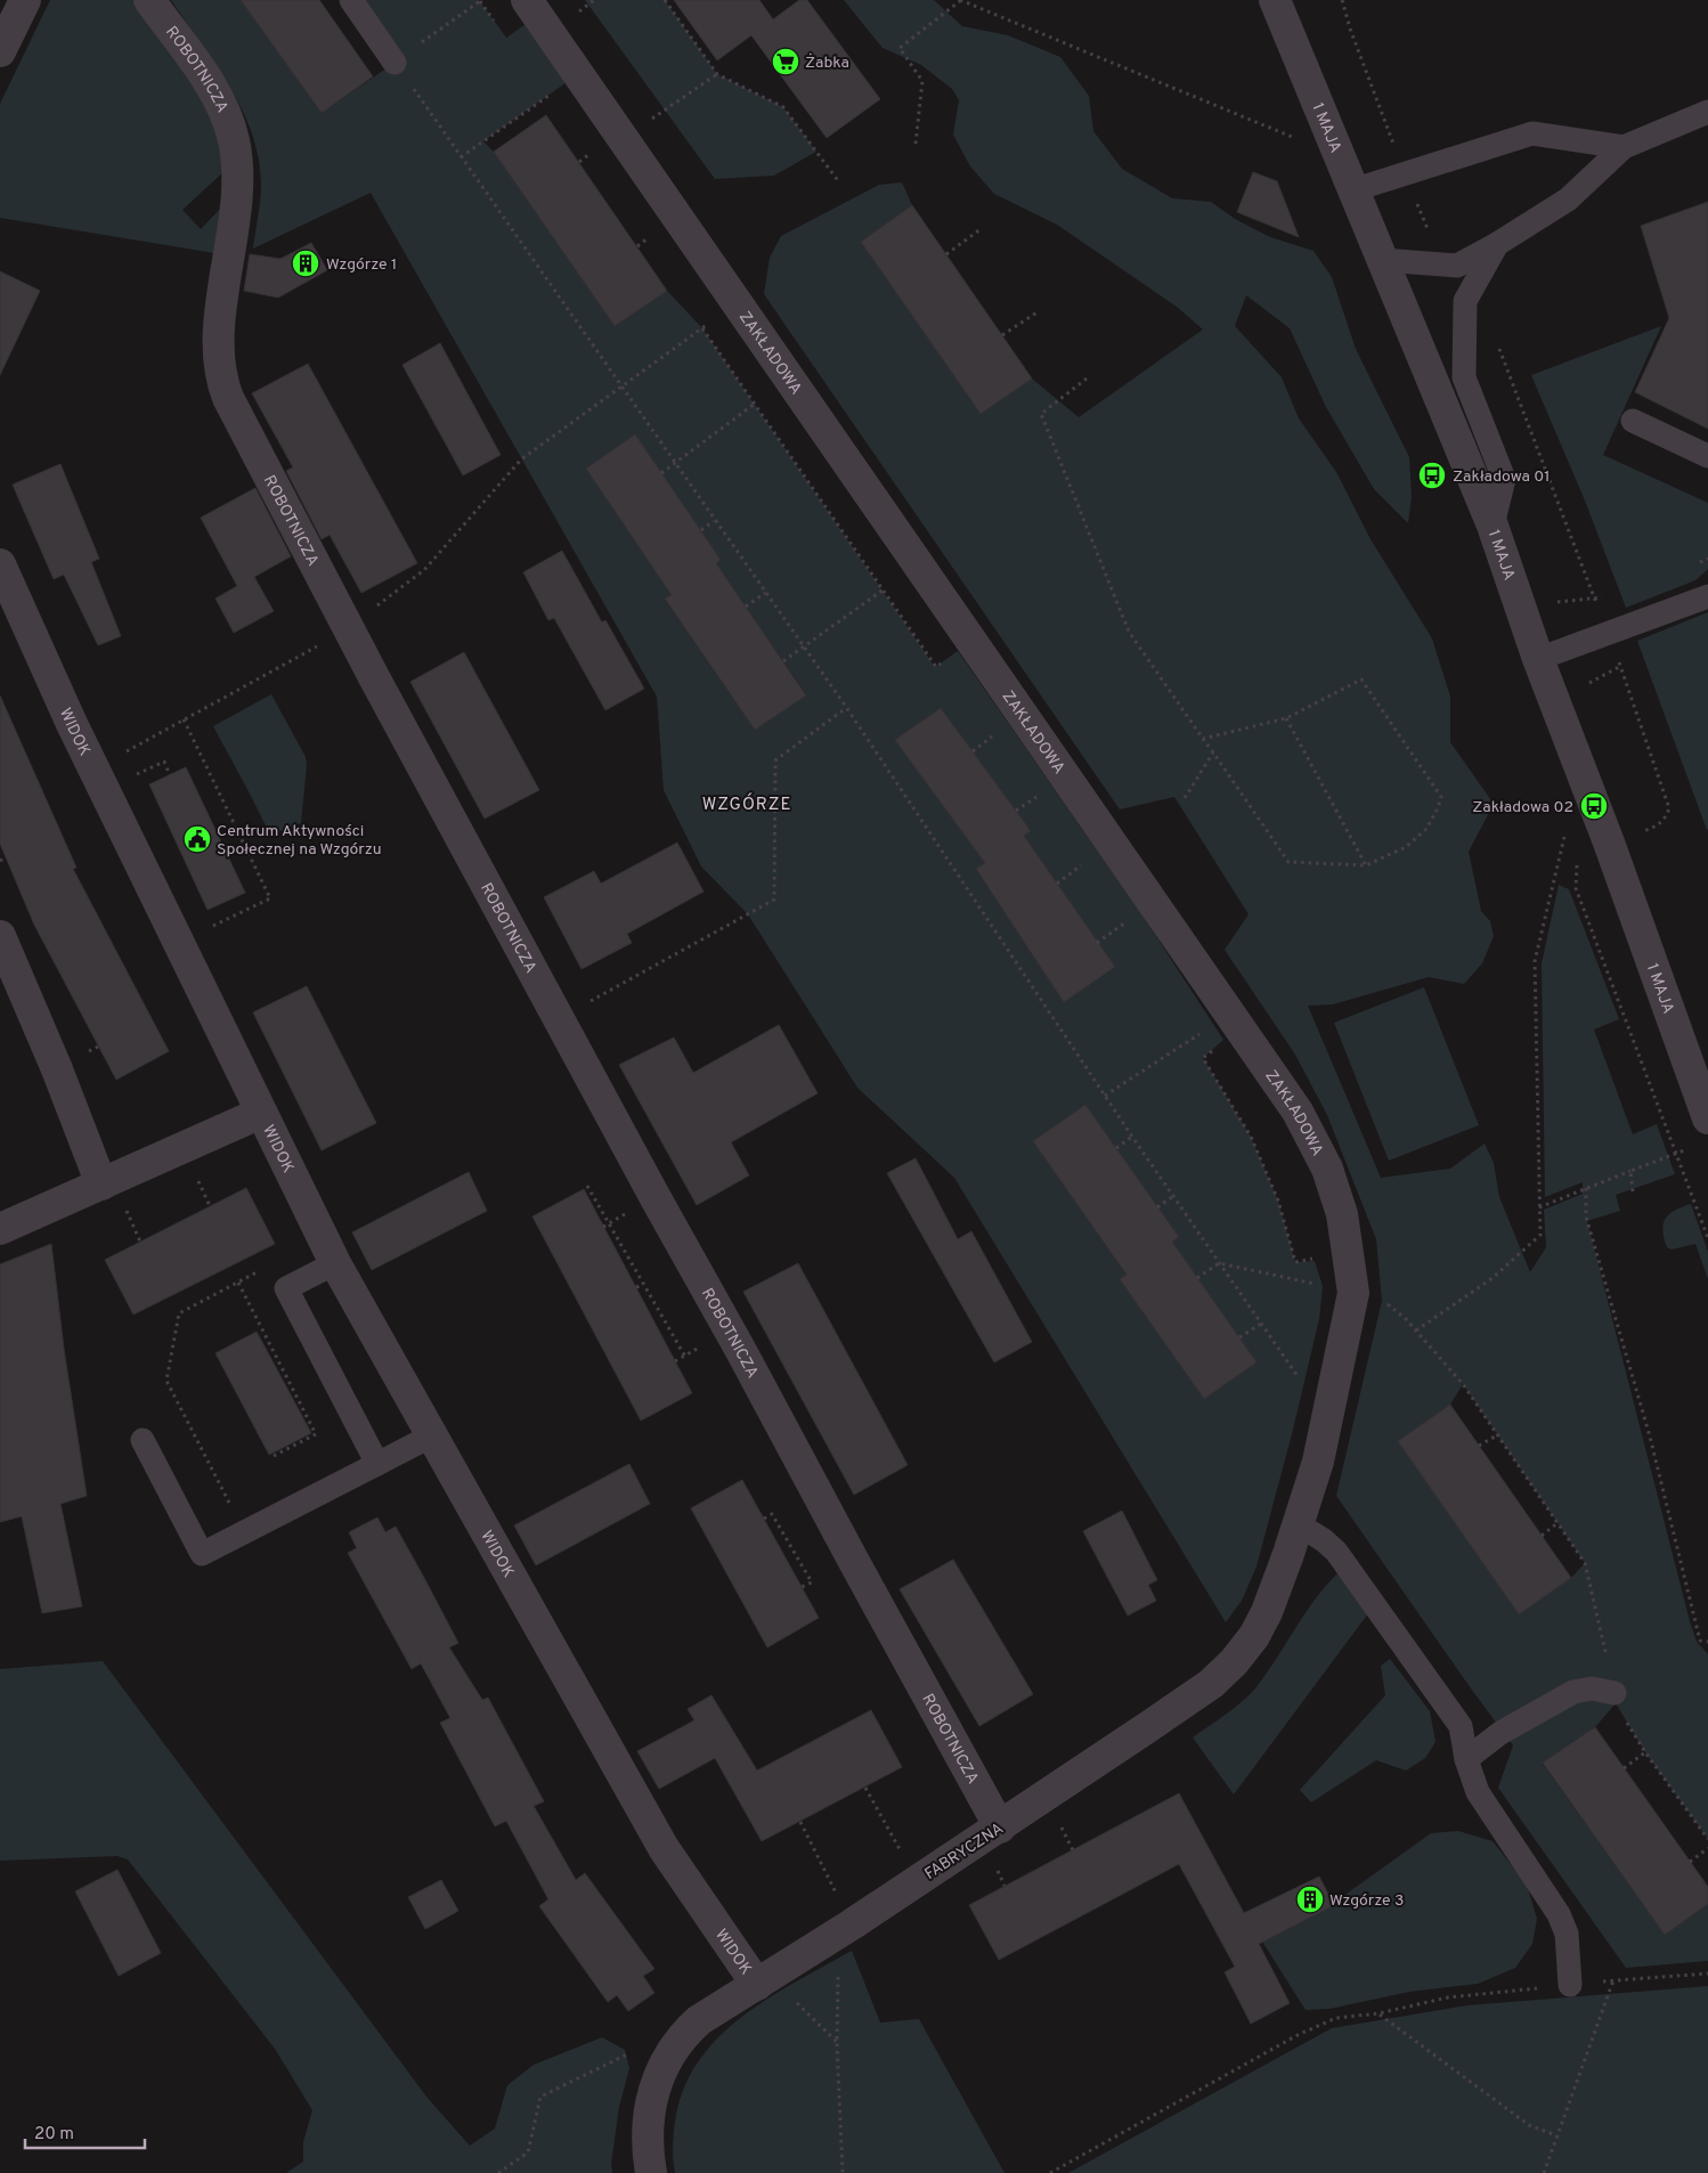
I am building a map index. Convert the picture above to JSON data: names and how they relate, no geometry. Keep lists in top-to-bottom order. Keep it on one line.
{"streets":{"street":["ROBOTNICZA","1 MAJA","ZAKŁADOWA","WIDOK","FABRYCZNA"]},"crossings":[["ROBOTNICZA","FABRYCZNA"],["ZAKŁADOWA","FABRYCZNA"],["WIDOK","FABRYCZNA"]],"districts":["WZGÓRZE"],"places":{"supermarket":["Żabka"],"building":["Wzgórze 1","Wzgórze 3"],"bus stop":["Zakładowa 01","Zakładowa 02"],"public building":["Centrum Aktywności Społecznej na Wzgórzu"]},"scale_bar":"20 m"}
